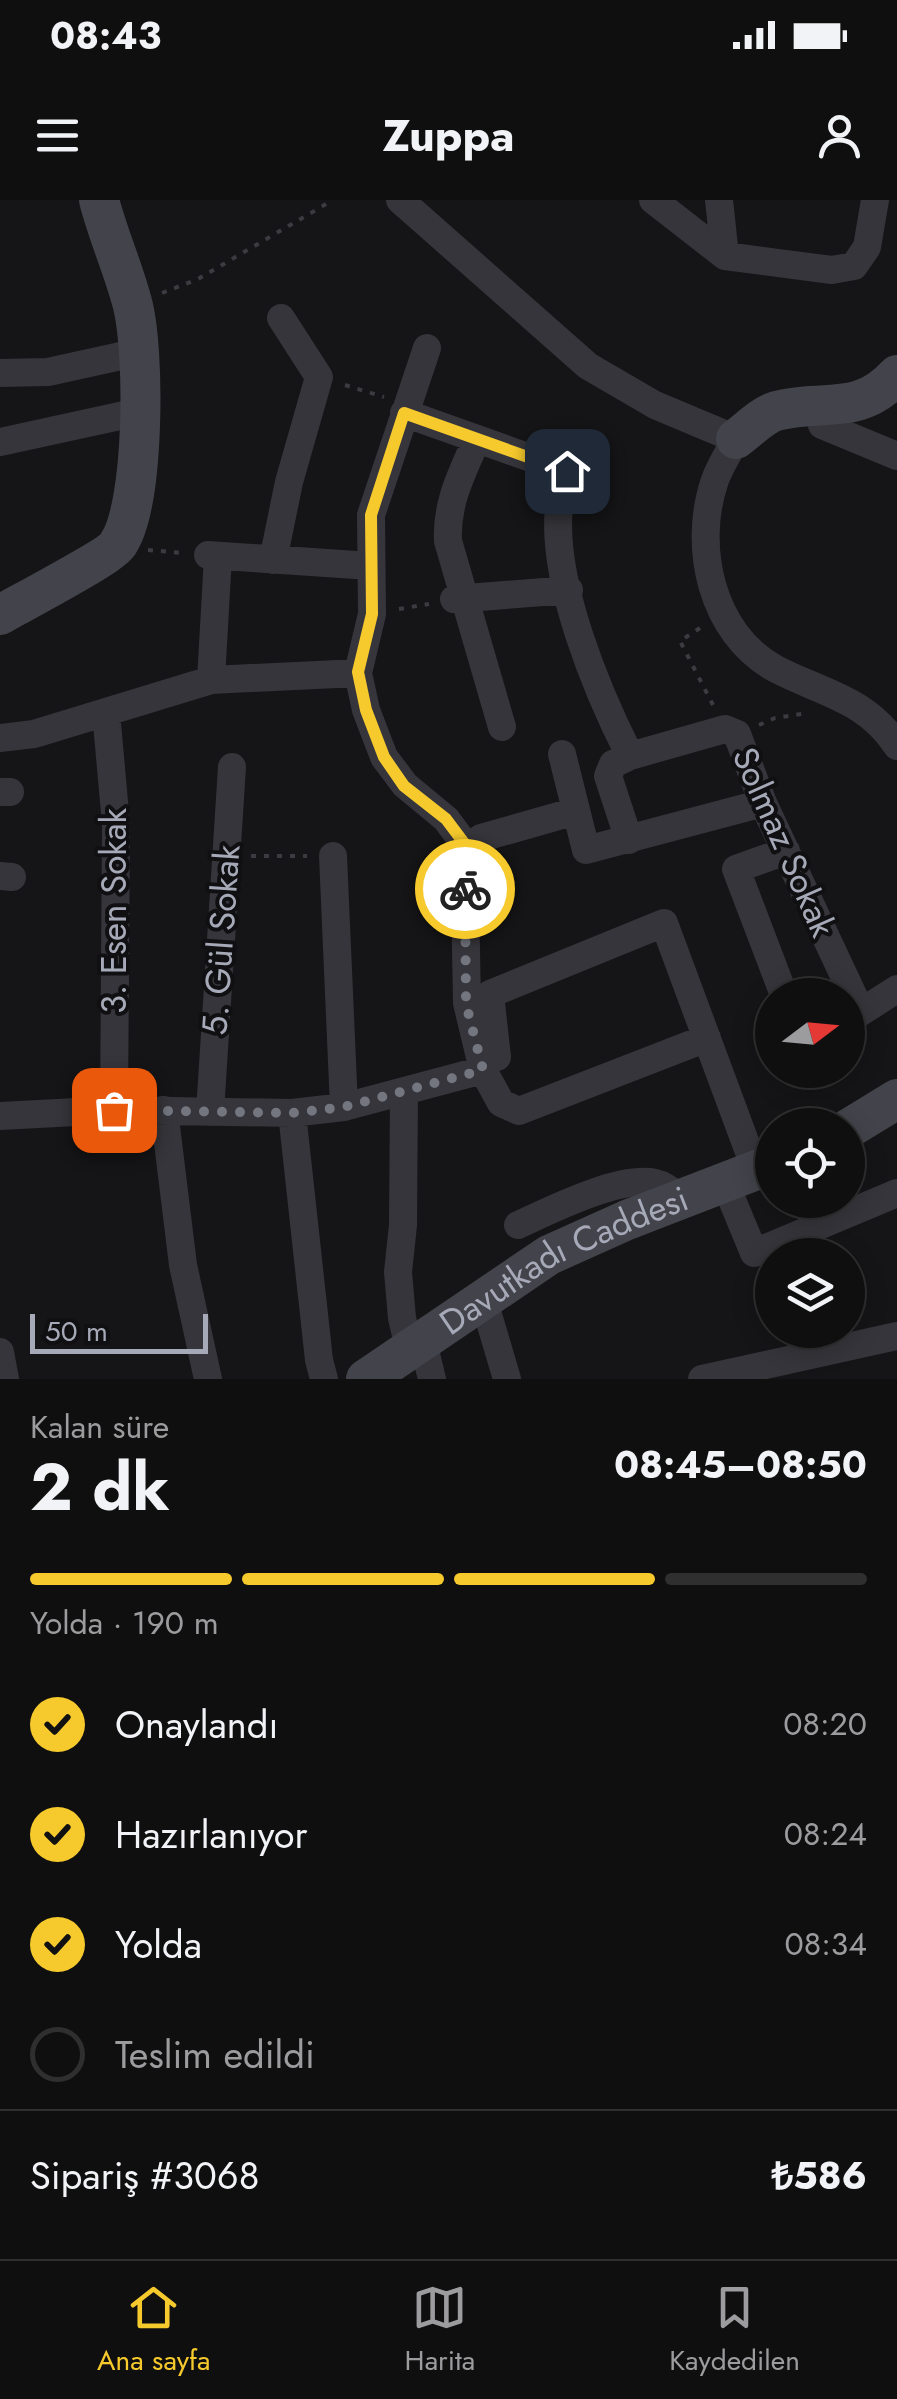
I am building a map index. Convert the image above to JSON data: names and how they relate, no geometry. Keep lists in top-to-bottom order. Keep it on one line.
{"streets":{"main road":["Davutkadı Caddesi"],"street":["Solmaz Sokak","3. Esen Sokak","5. Gül Sokak"]},"scale_bar":"50 m","north":"right","page":{"status":"08:43","header":"Zuppa","scale":"50 m","heading":["2 dk","Kalan süre","08:45–08:50"],"panel":["Sipariş #3068","₺586"],"bar":"Yolda · 190 m","list":[["Onaylandı","08:20"],["Hazırlanıyor","08:24"],["Yolda","08:34"],"Teslim edildi"],"tabs":["Ana sayfa","Harita","Kaydedilen"]}}
